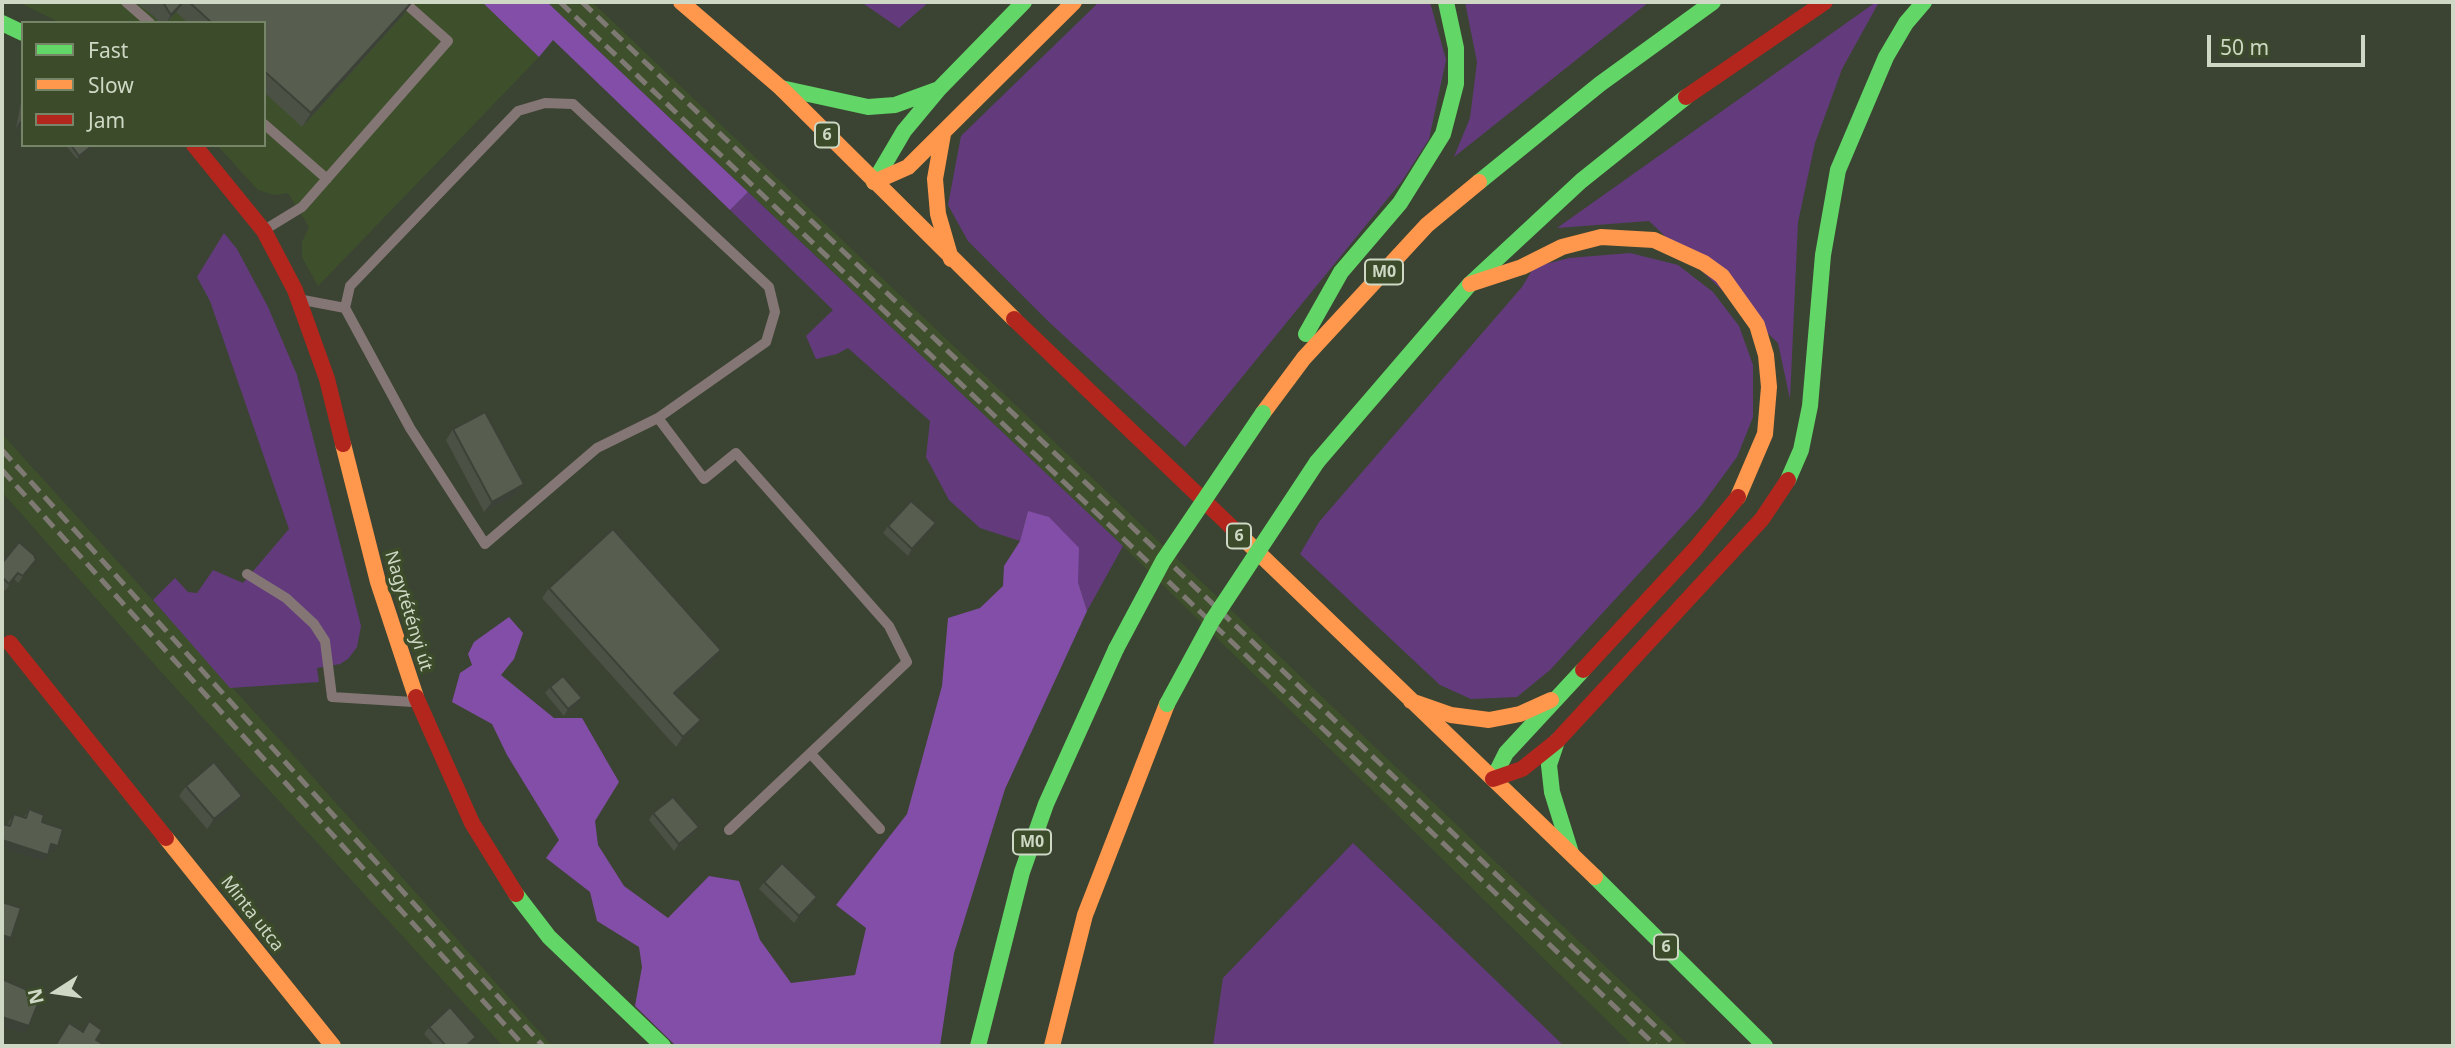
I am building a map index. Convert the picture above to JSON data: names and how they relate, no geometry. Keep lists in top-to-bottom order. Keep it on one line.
{"streets":{"main road":["6","M0","Nagytétényi út","Minta utca"]},"legend":["Fast","Slow","Jam"],"scale_bar":"50 m","north":"left"}
